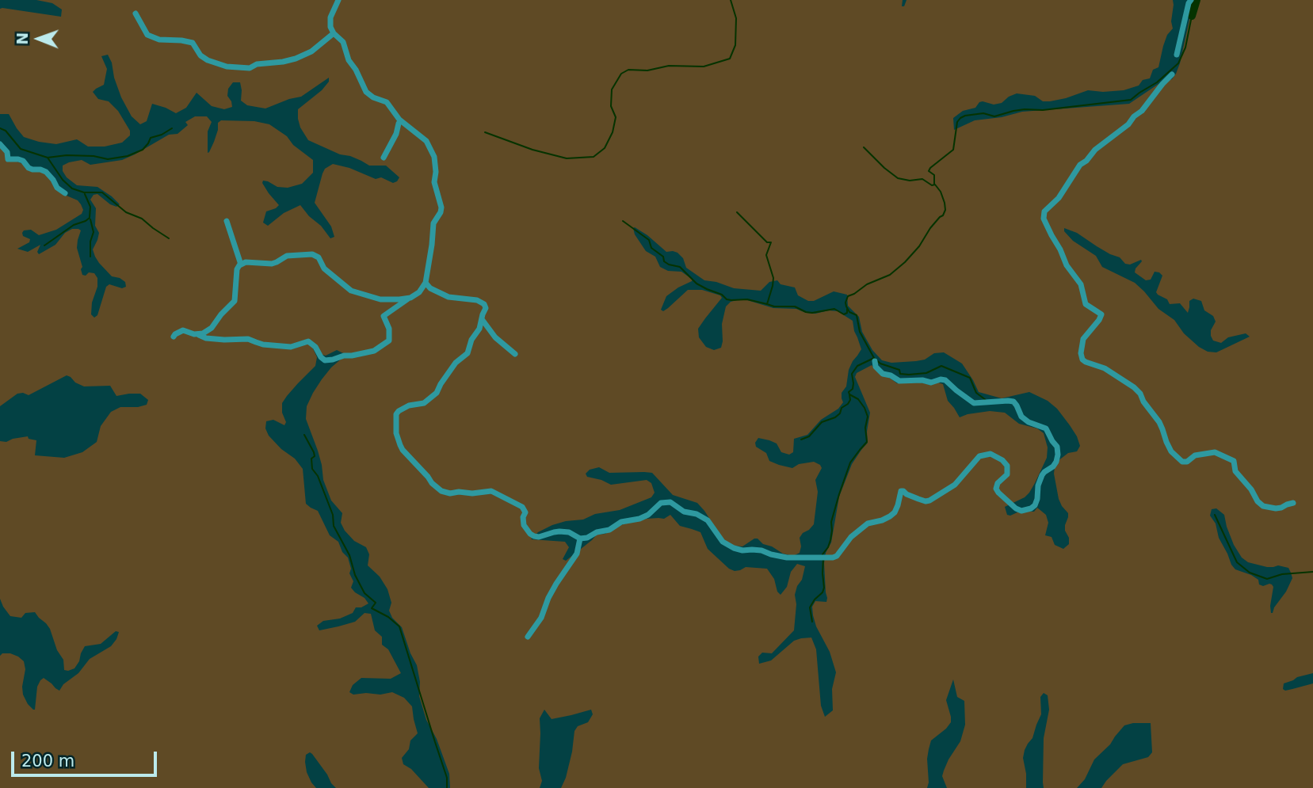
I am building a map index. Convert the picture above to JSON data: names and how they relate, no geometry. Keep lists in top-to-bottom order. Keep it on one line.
{"scale_bar":"200 m","north":"left"}
